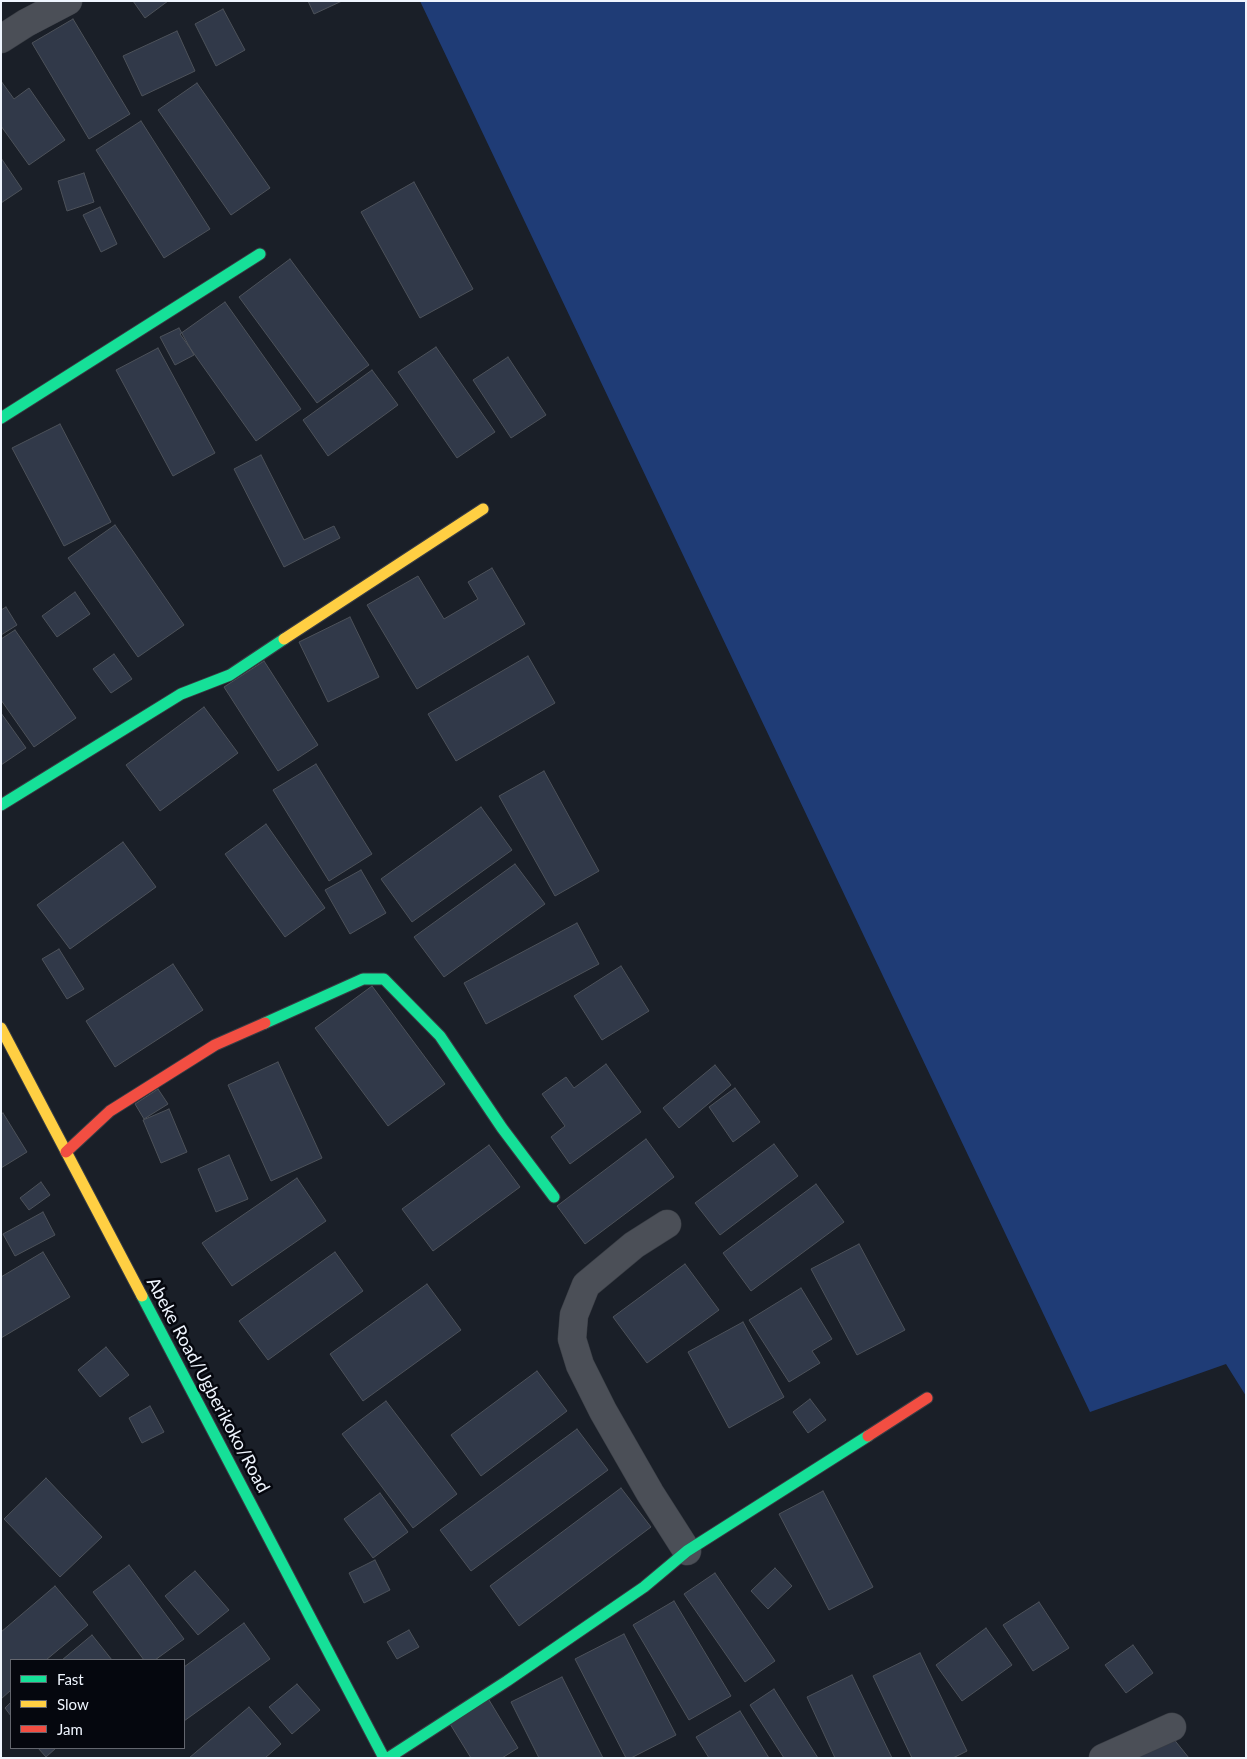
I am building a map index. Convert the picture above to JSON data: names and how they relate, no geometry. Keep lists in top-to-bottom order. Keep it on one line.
{"streets":{"street":["Abeke Road/Ugberikoko/Road"]},"legend":["Fast","Slow","Jam"]}
